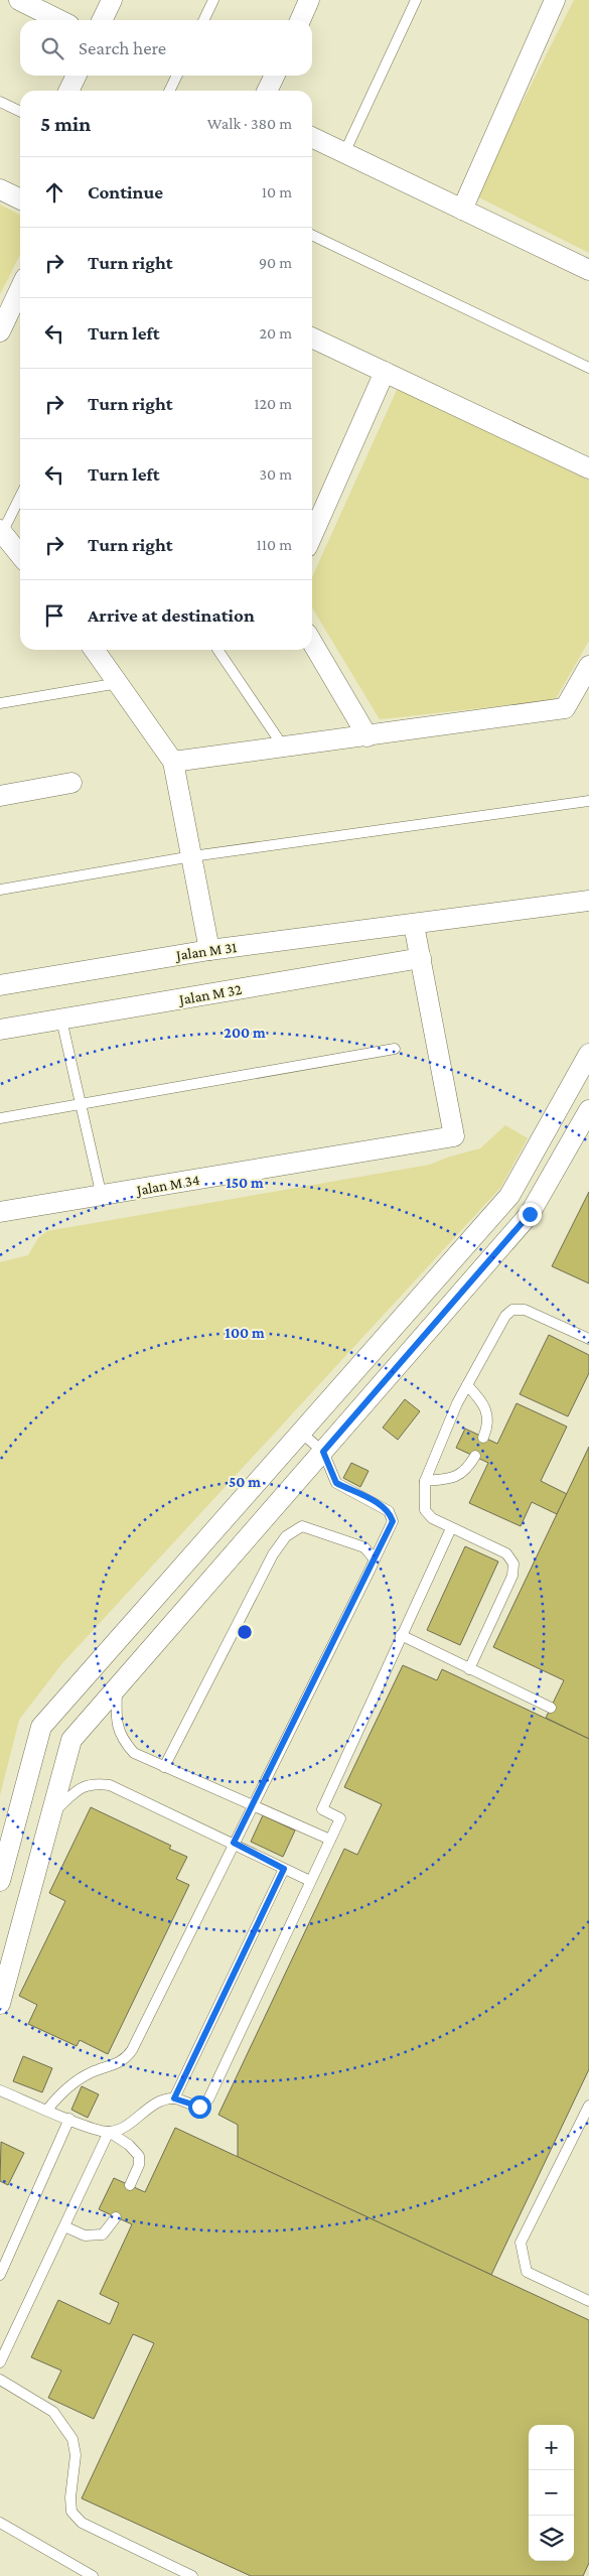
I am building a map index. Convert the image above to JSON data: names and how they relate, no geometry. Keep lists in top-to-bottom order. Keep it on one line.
{"streets":{"street":["Jalan M 31","Jalan M 32","Jalan M 34"]},"crossings":[["Jalan M 32","Jalan M 34"]],"page":{"search":"Search here","heading":["5 min","Walk · 380 m"],"list":[["Continue","10 m"],["Turn right","90 m"],["Turn left","20 m"],["Turn right","120 m"],["Turn left","30 m"],["Turn right","110 m"],"Arrive at destination"],"map_buttons":["+","−"]},"rings":["200 m","150 m","100 m","50 m"]}
